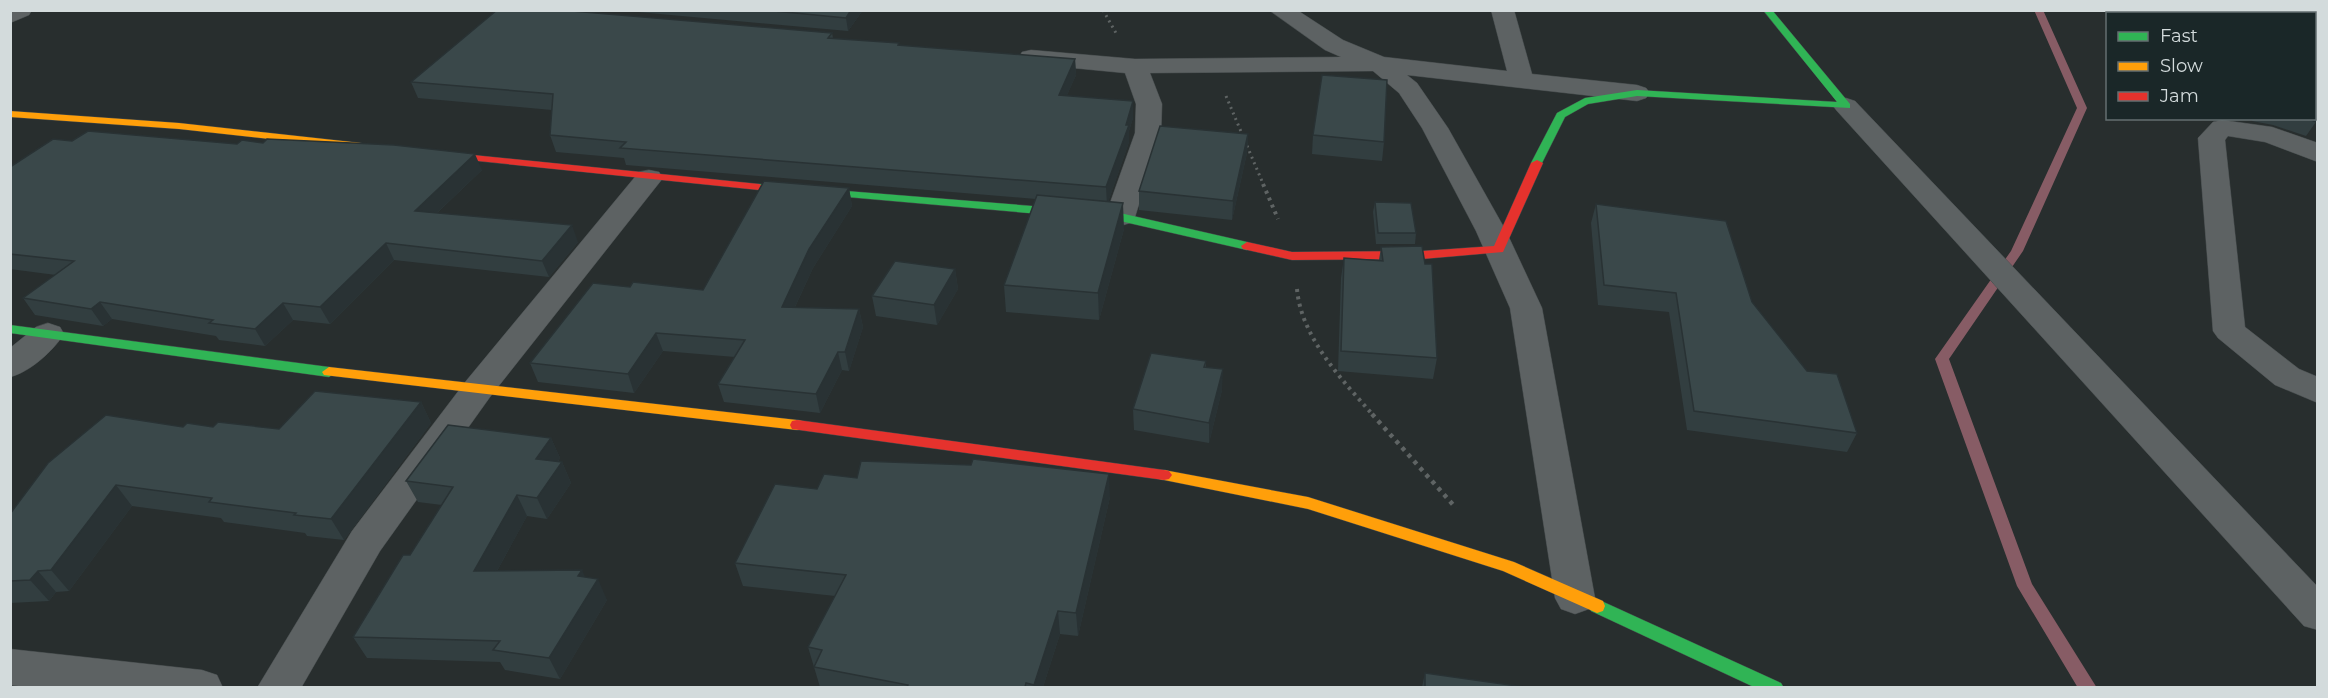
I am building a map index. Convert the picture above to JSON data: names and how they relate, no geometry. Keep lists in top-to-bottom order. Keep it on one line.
{"legend":["Fast","Slow","Jam"]}
